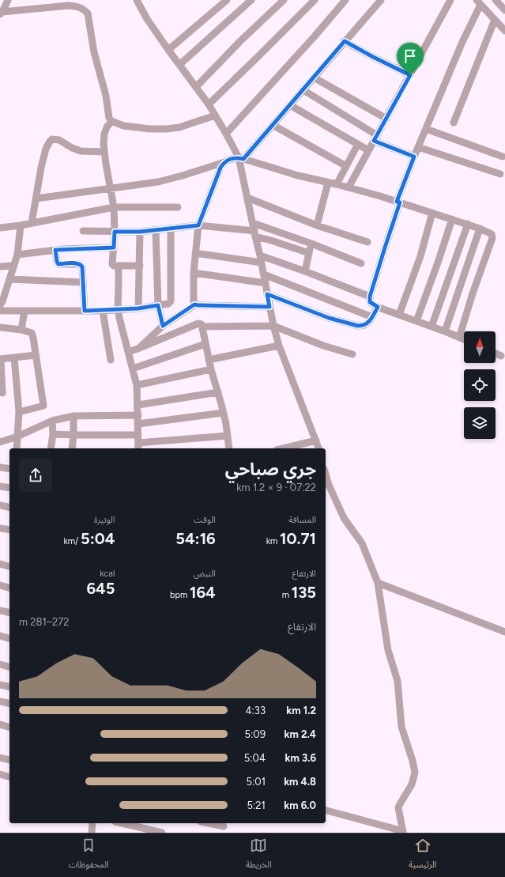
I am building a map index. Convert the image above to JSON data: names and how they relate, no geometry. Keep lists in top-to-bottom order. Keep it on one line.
{"north":"top","page":{"heading":["جري صباحي","07:22 · 9 × 1.2 km"],"stats":[["المسافة","10.71 km"],["الوقت","54:16"],["الوتيرة","5:04 /km"],["الارتفاع","135 m"],["النبض","164 bpm"],["kcal","645"]],"chart":["الارتفاع","272–281 m"],"list":[{"name":"1.2 km","note":"4:33"},{"name":"2.4 km","note":"5:09"},{"name":"3.6 km","note":"5:04"},{"name":"4.8 km","note":"5:01"},{"name":"6.0 km","note":"5:21"}],"tabs":["الرئيسية","الخريطة","المحفوظات"]}}
